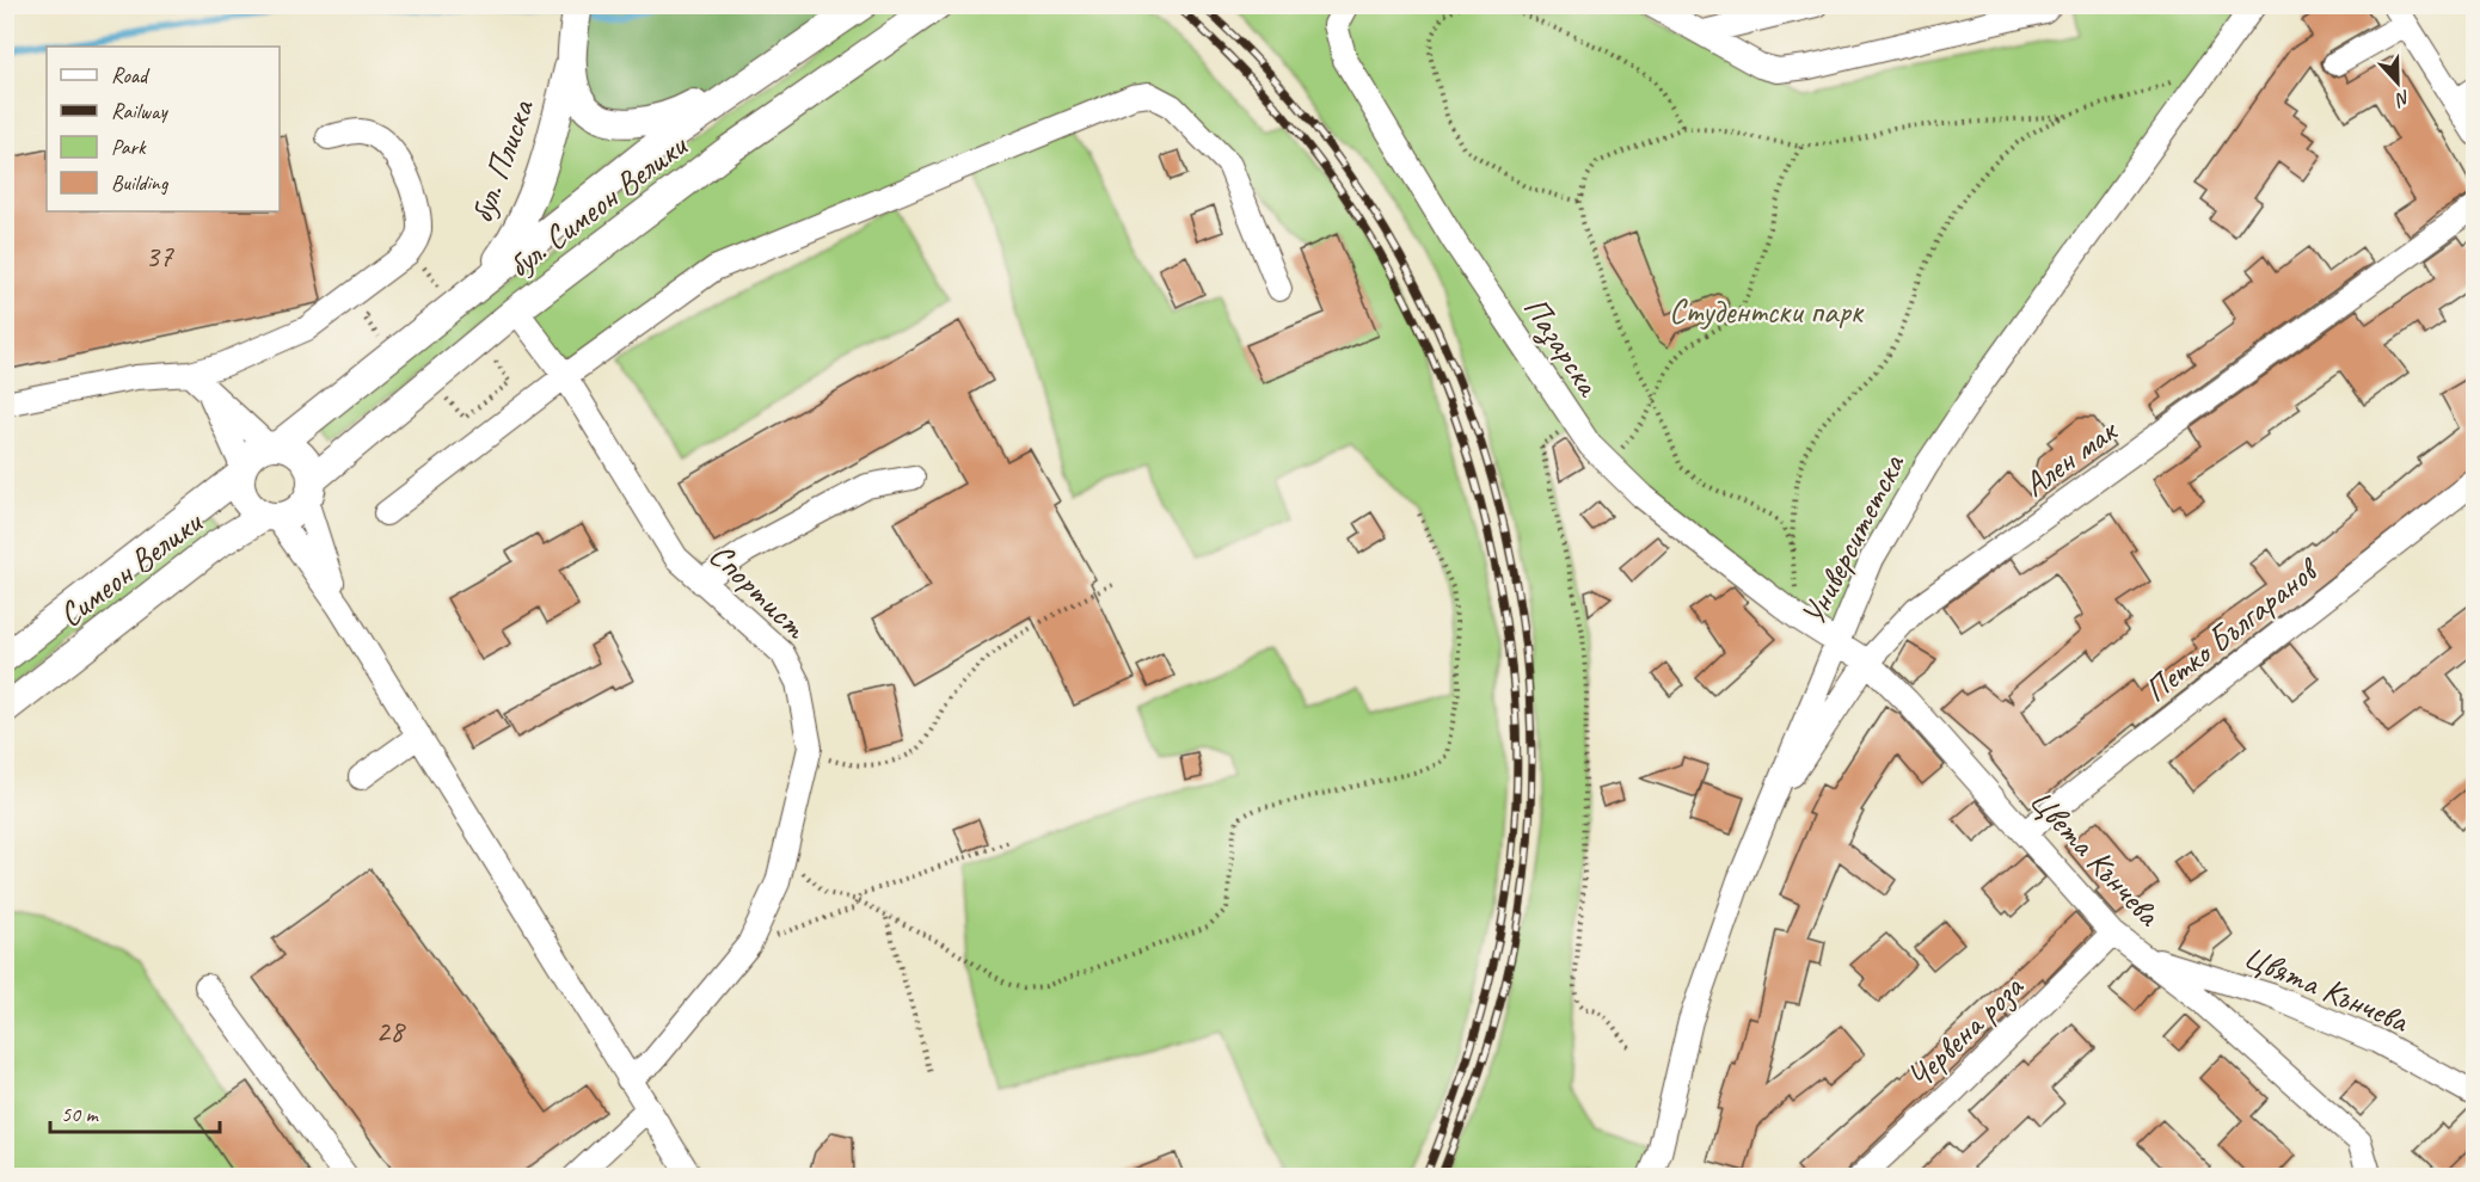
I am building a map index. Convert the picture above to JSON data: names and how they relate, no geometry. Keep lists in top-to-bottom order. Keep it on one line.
{"streets":{"main road":["бул. Плиска","бул. Симеон Велики","Симеон Велики"],"street":["Пазарска","Ален мак","Университетска","Спортист","Петко Българанов","Цвета Кънчева","Цвята Кънчева","Червена роза"]},"crossings":[["бул. Плиска","бул. Симеон Велики"],["бул. Симеон Велики","Симеон Велики"],["бул. Симеон Велики","Спортист"],["Пазарска","Университетска"],["Пазарска","Цвета Кънчева"],["Ален мак","Университетска"],["Ален мак","Цвета Кънчева"],["Университетска","Цвета Кънчева"],["Петко Българанов","Цвета Кънчева"],["Цвета Кънчева","Цвята Кънчева"],["Цвета Кънчева","Червена роза"]],"parks":["Студентски парк"],"house_numbers":["37","28"],"legend":["Road","Railway","Park","Building"],"scale_bar":"50 m","north":"bottom"}
